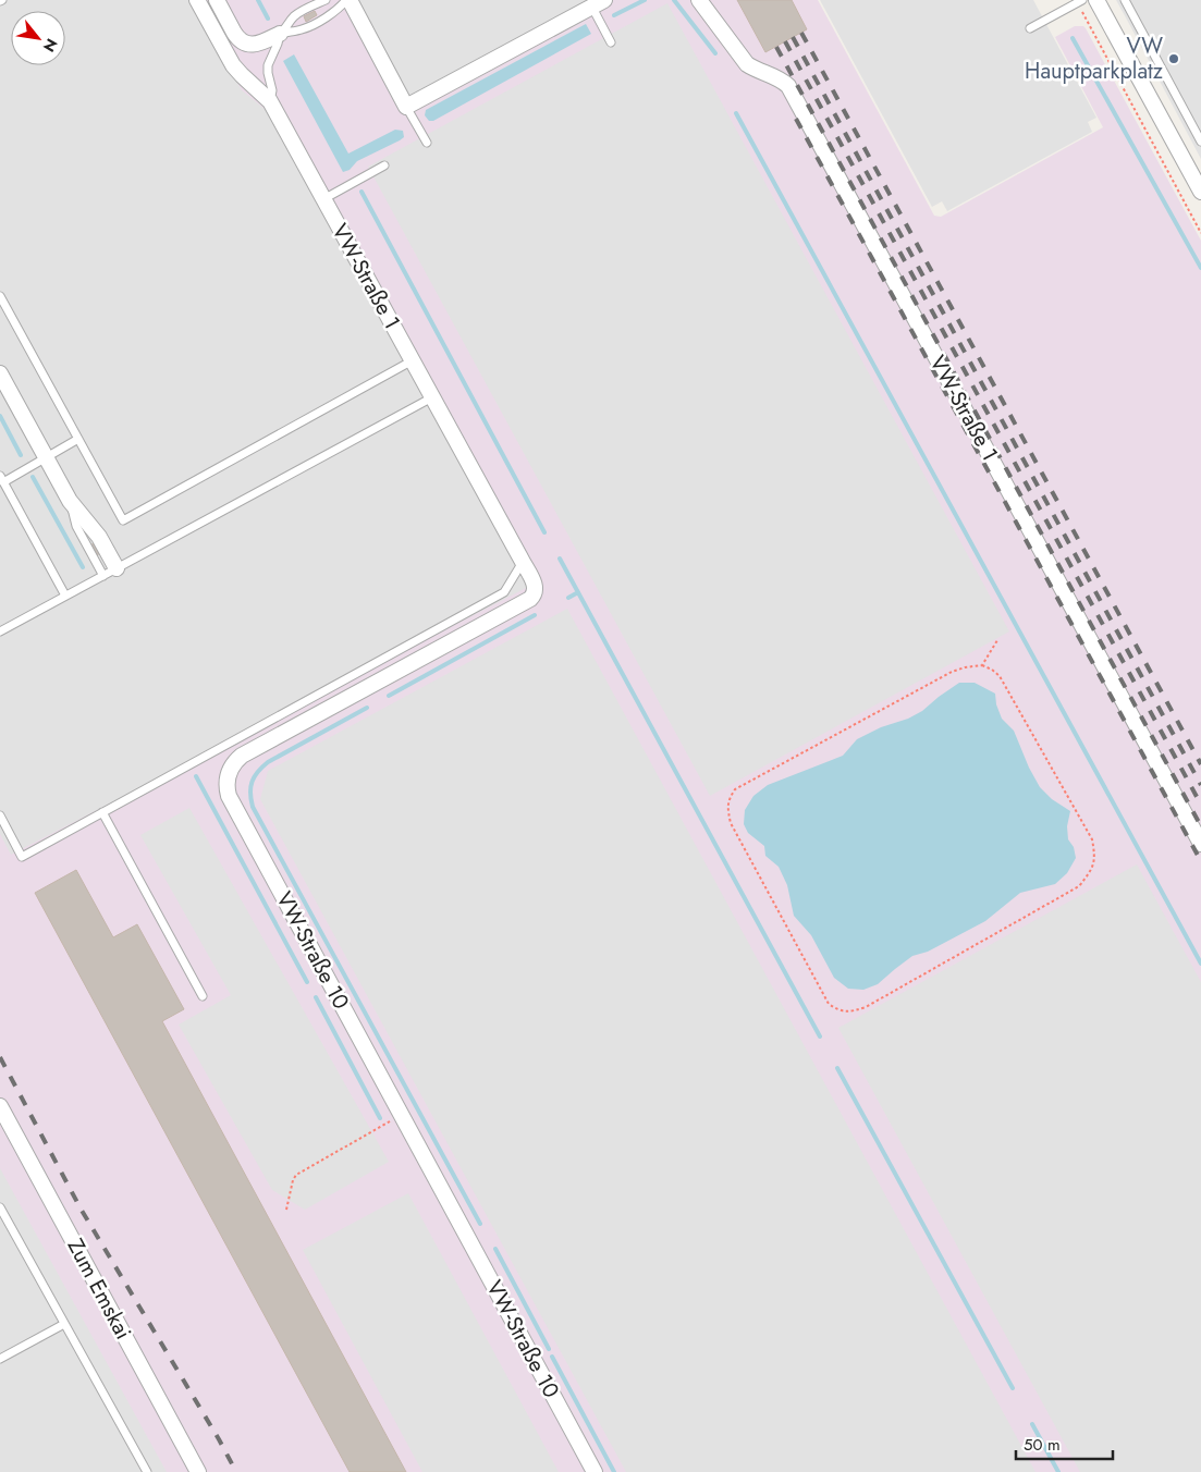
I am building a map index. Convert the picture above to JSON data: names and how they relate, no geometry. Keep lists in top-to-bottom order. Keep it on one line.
{"streets":{"street":["VW-Straße 1","VW-Straße 10","Zum Emskai"]},"crossings":[["VW-Straße 1","VW-Straße 10"]],"places":["VW Hauptparkplatz"],"scale_bar":"50 m","north":"bottom right"}
